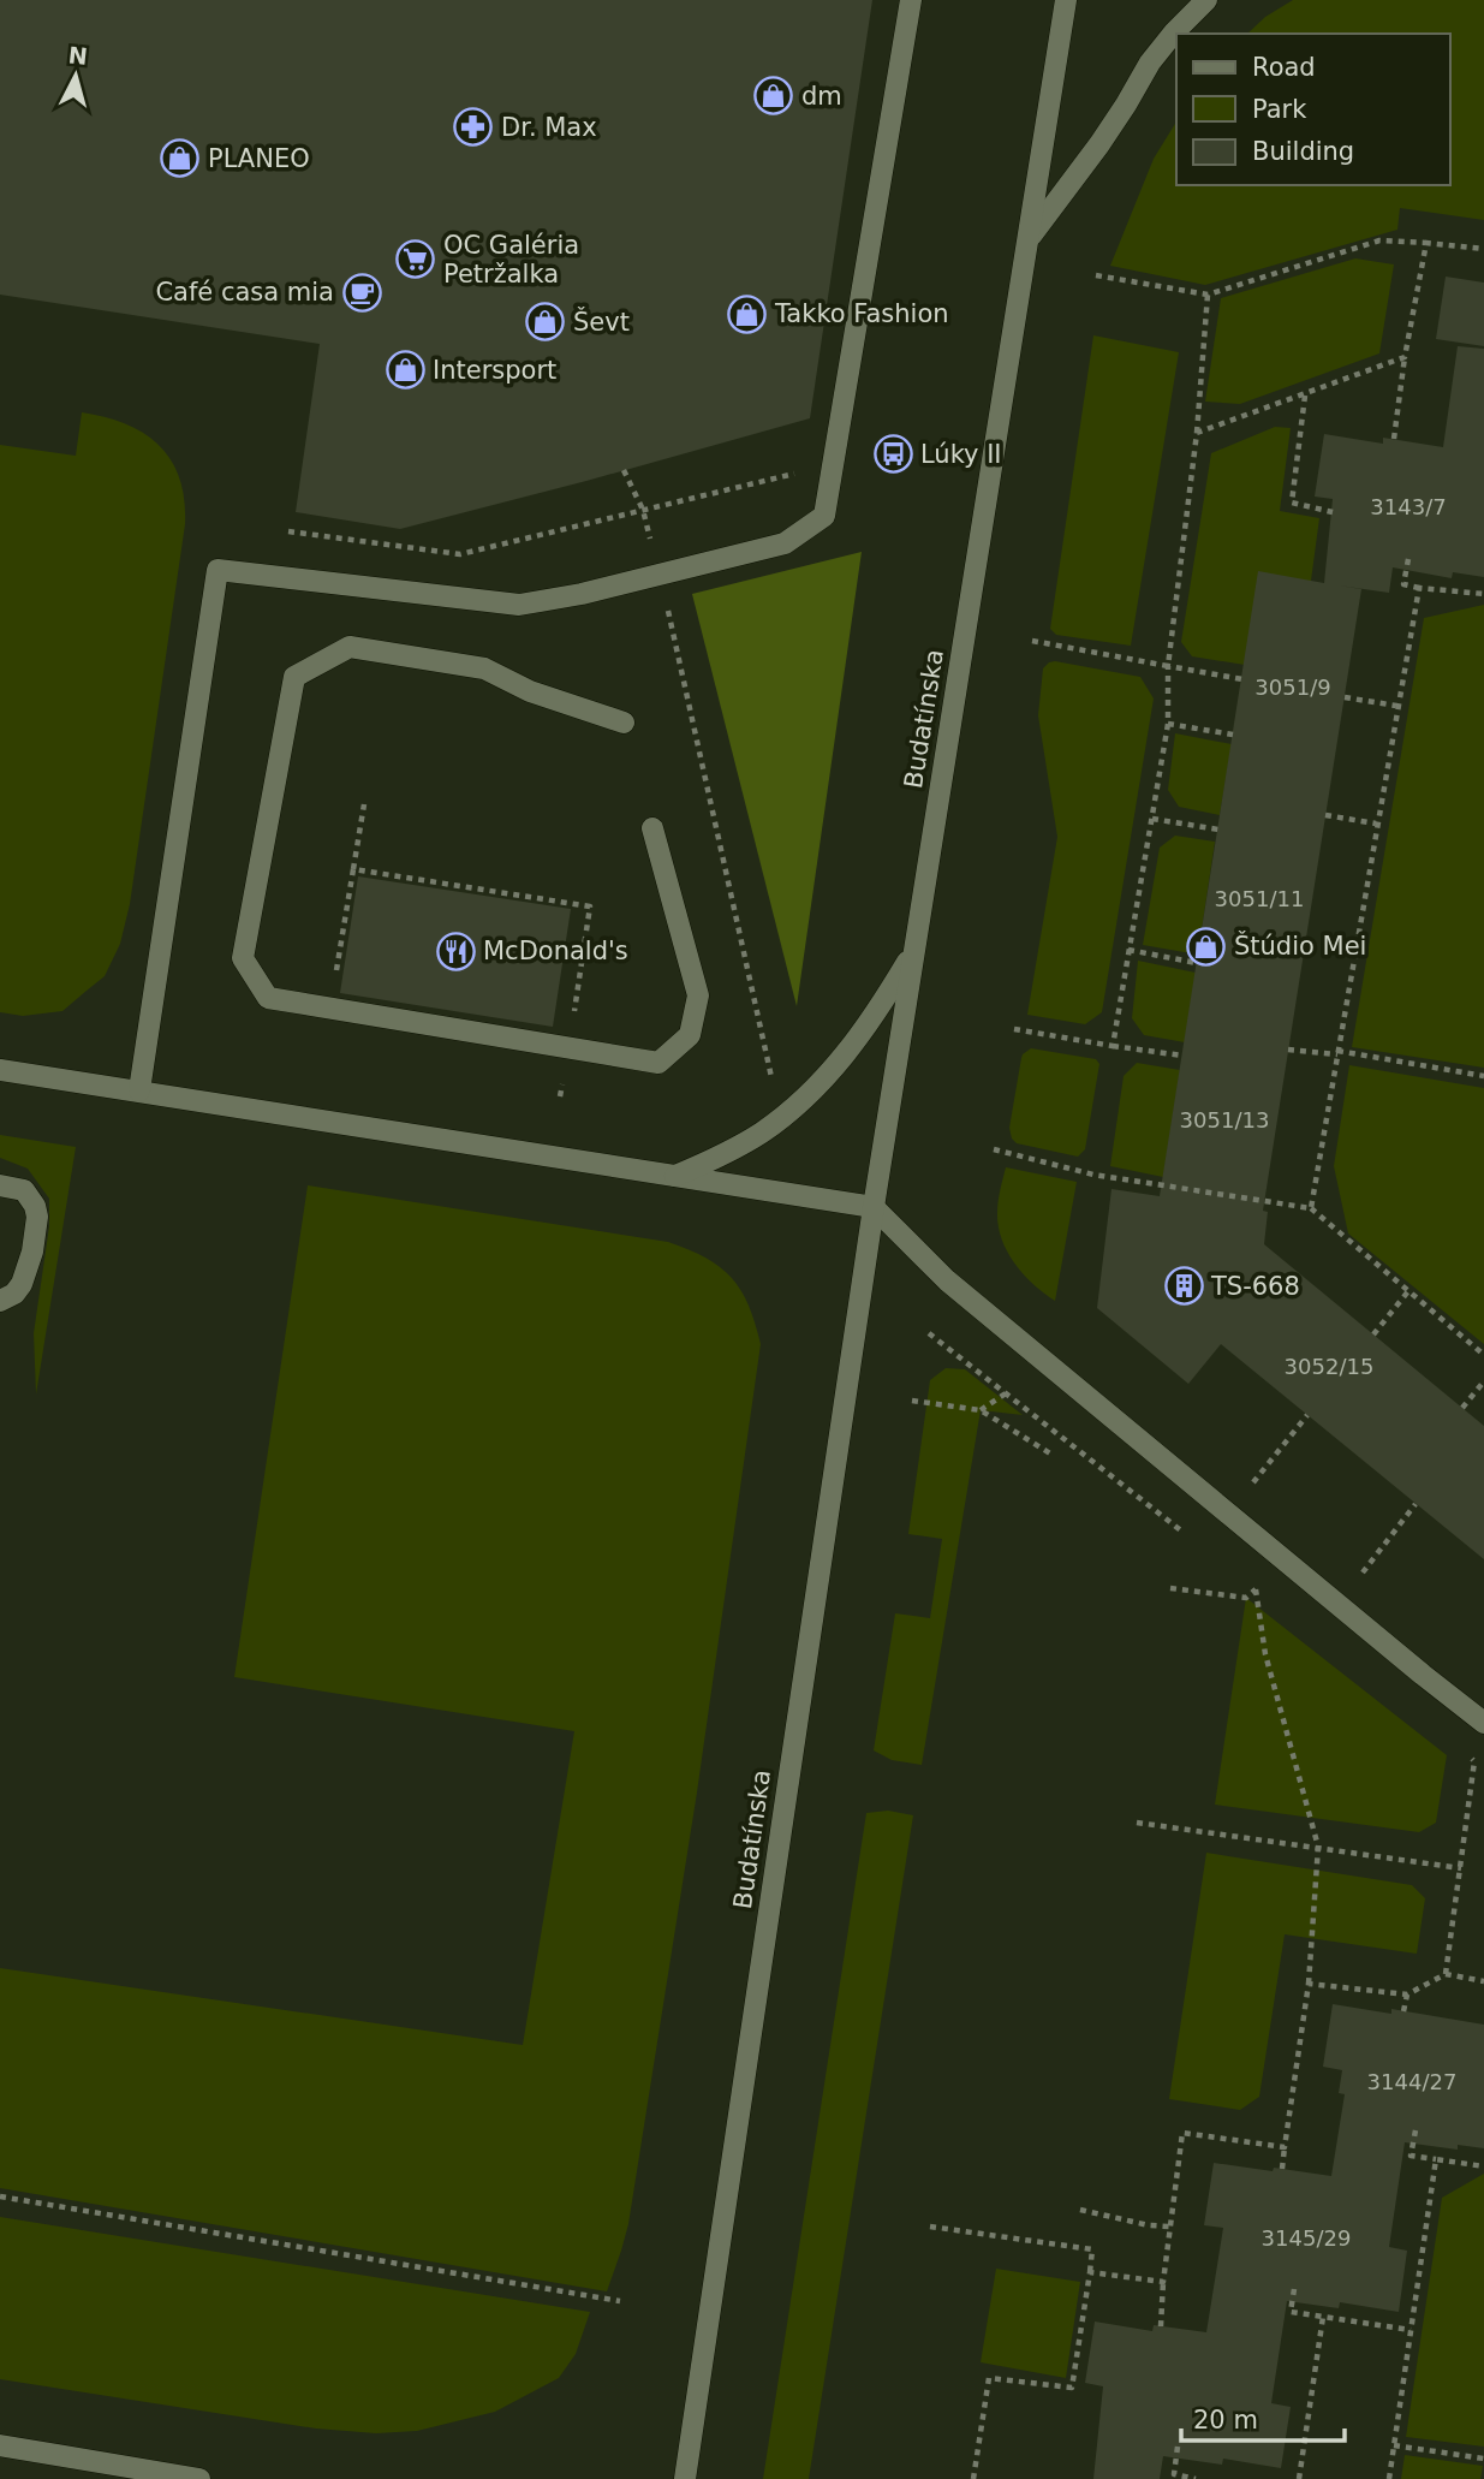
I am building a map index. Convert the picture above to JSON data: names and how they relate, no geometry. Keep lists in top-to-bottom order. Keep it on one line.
{"streets":{"street":["Budatínska"]},"places":{"shop":["dm","PLANEO","Takko Fashion","Ševt","Intersport","Štúdio Mei"],"pharmacy":["Dr. Max"],"supermarket":["OC Galéria Petržalka"],"cafe":["Café casa mia"],"bus stop":["Lúky II"],"restaurant":["McDonald's"],"building":["TS-668"]},"house_numbers":["3143/7","3051/9","3051/11","3051/13","3052/15","3144/27","3145/29"],"legend":["Road","Park","Building"],"scale_bar":"20 m","north":"top"}
